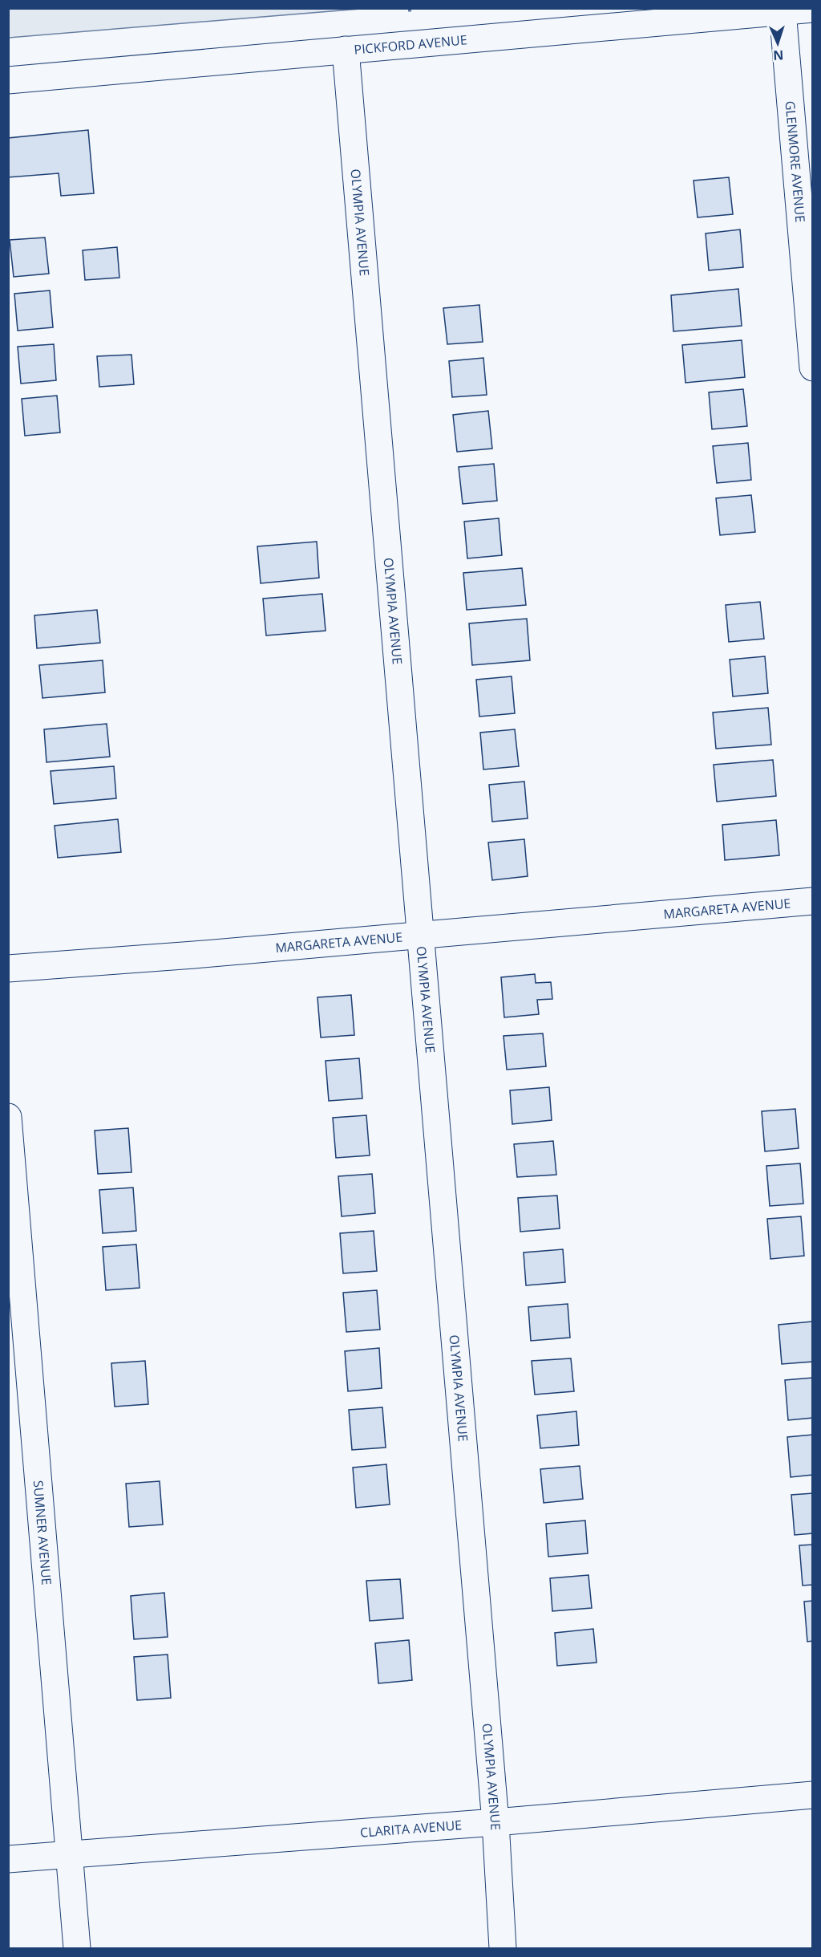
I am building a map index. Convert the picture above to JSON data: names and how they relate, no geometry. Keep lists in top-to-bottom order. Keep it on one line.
{"streets":{"street":["PICKFORD AVENUE","GLENMORE AVENUE","OLYMPIA AVENUE","MARGARETA AVENUE","SUMNER AVENUE","CLARITA AVENUE"]},"crossings":[["PICKFORD AVENUE","GLENMORE AVENUE"],["PICKFORD AVENUE","OLYMPIA AVENUE"],["OLYMPIA AVENUE","MARGARETA AVENUE"],["OLYMPIA AVENUE","CLARITA AVENUE"],["SUMNER AVENUE","CLARITA AVENUE"]],"north":"bottom"}
